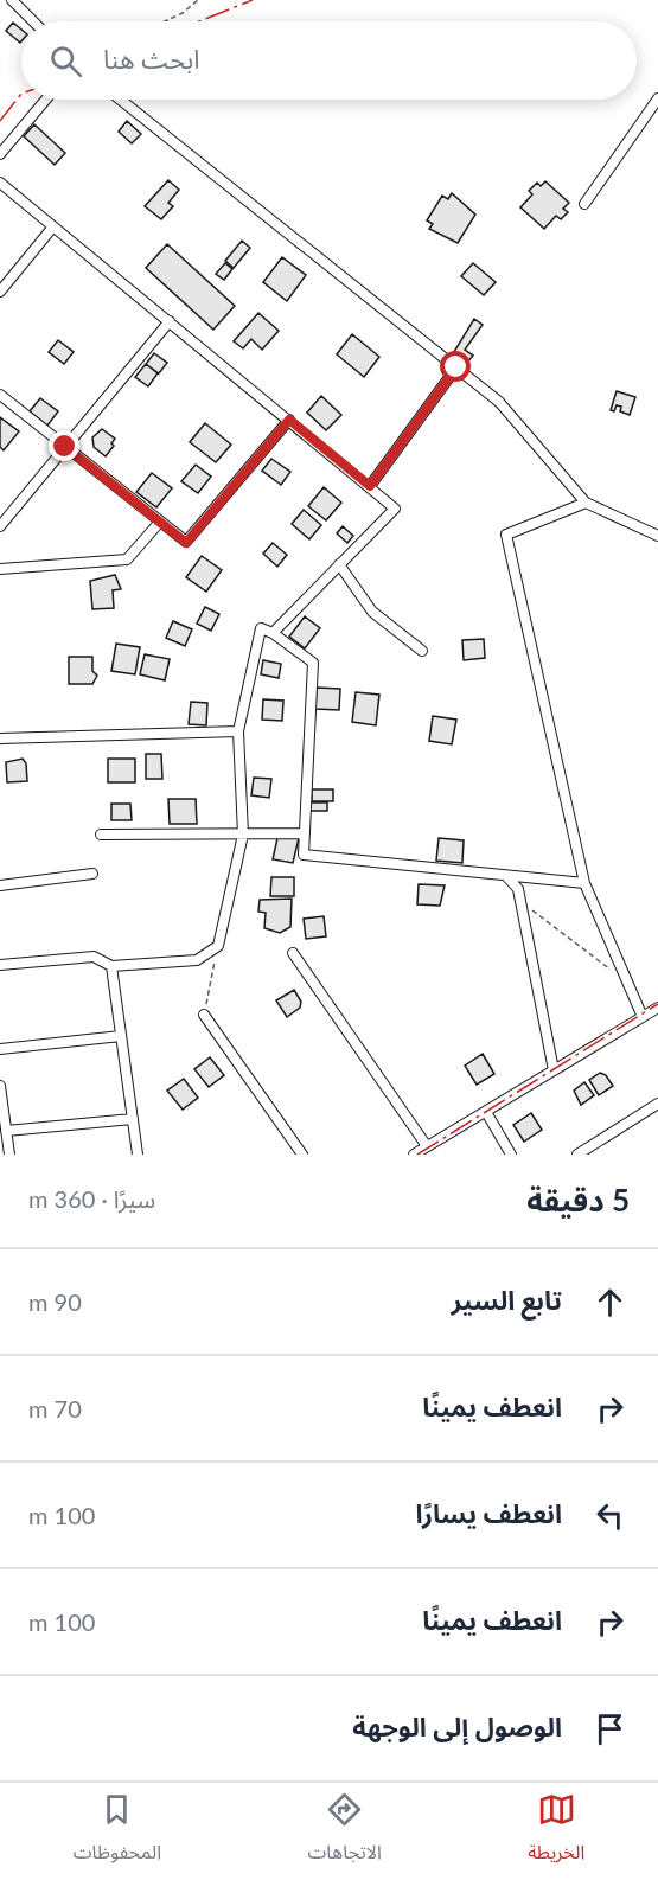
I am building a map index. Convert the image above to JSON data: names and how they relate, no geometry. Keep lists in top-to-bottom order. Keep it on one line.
{"page":{"search":"ابحث هنا","heading":["5 دقيقة","سيرًا · 360 m"],"list":[["تابع السير","90 m"],["انعطف يمينًا","70 m"],["انعطف يسارًا","100 m"],["انعطف يمينًا","100 m"],"الوصول إلى الوجهة"],"nav":["الخريطة","الاتجاهات","المحفوظات"]}}
